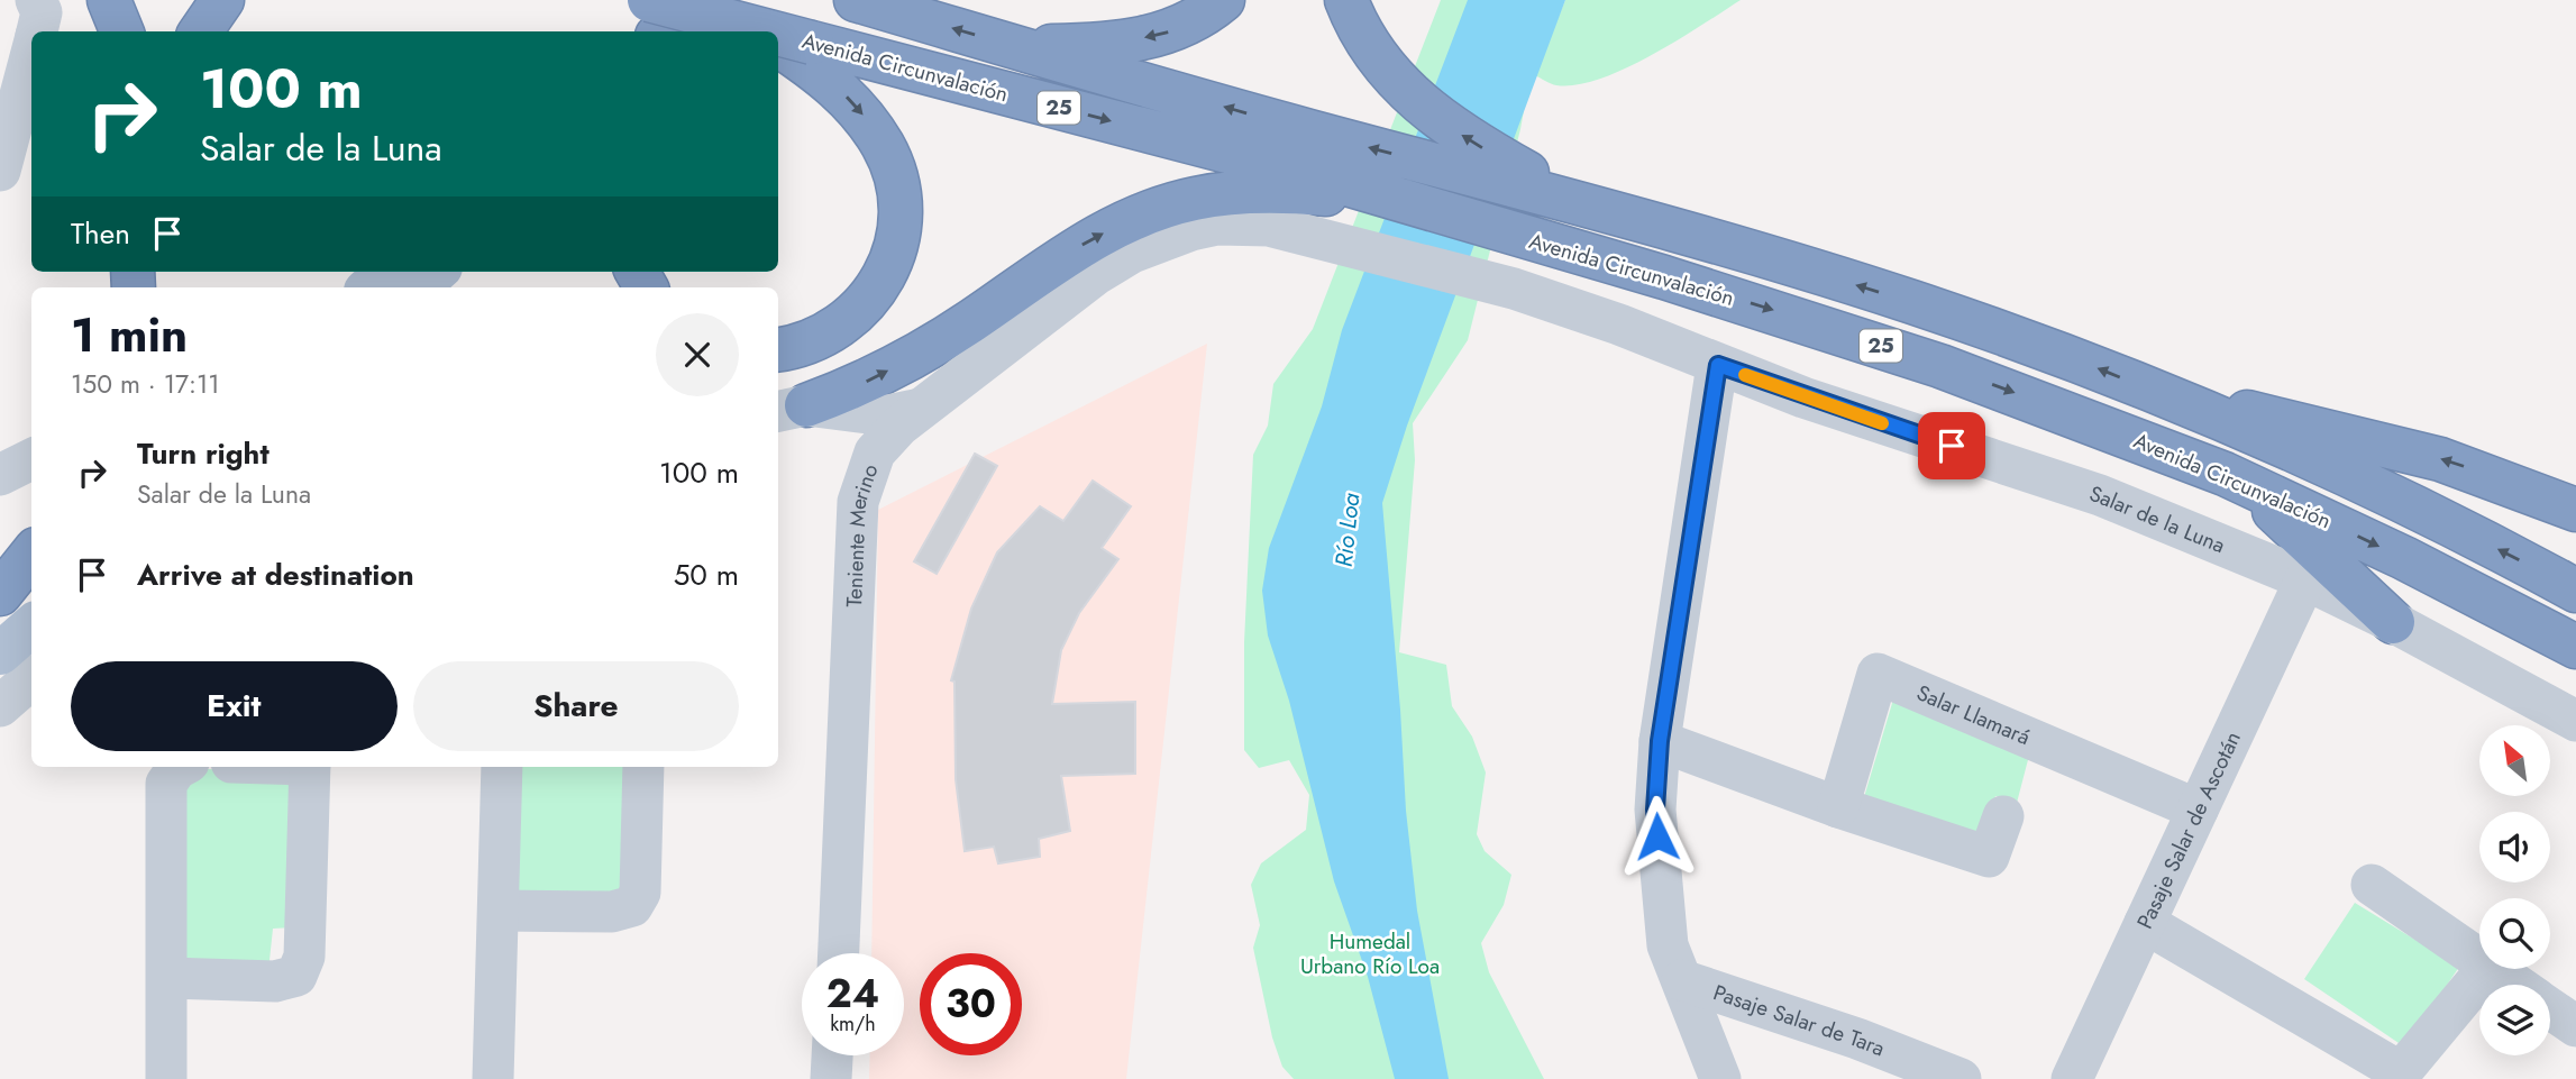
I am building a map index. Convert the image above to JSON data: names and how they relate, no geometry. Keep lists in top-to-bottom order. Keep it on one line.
{"streets":{"highway":["Avenida Circunvalación","25"],"street":["Salar de la Luna","Teniente Merino","Salar Llamará","Pasaje Salar de Ascotán","Pasaje Salar de Tara"]},"crossings":[["Avenida Circunvalación","Teniente Merino"],["Salar de la Luna","Teniente Merino"],["Salar de la Luna","Pasaje Salar de Ascotán"],["Salar Llamará","Pasaje Salar de Ascotán"]],"water":["Río Loa"],"parks":["Humedal Urbano Río Loa"],"north":"top left","page":{"turn":["100 m","Salar de la Luna"],"then":"Then","heading":["1 min","150 m · 17:11"],"list":[{"name":"Turn right","note":"Salar de la Luna","value":"100 m"},{"name":"Arrive at destination","value":"50 m"}],"buttons":["Exit","Share"],"speed":"24 km/h","limit":"30"}}
